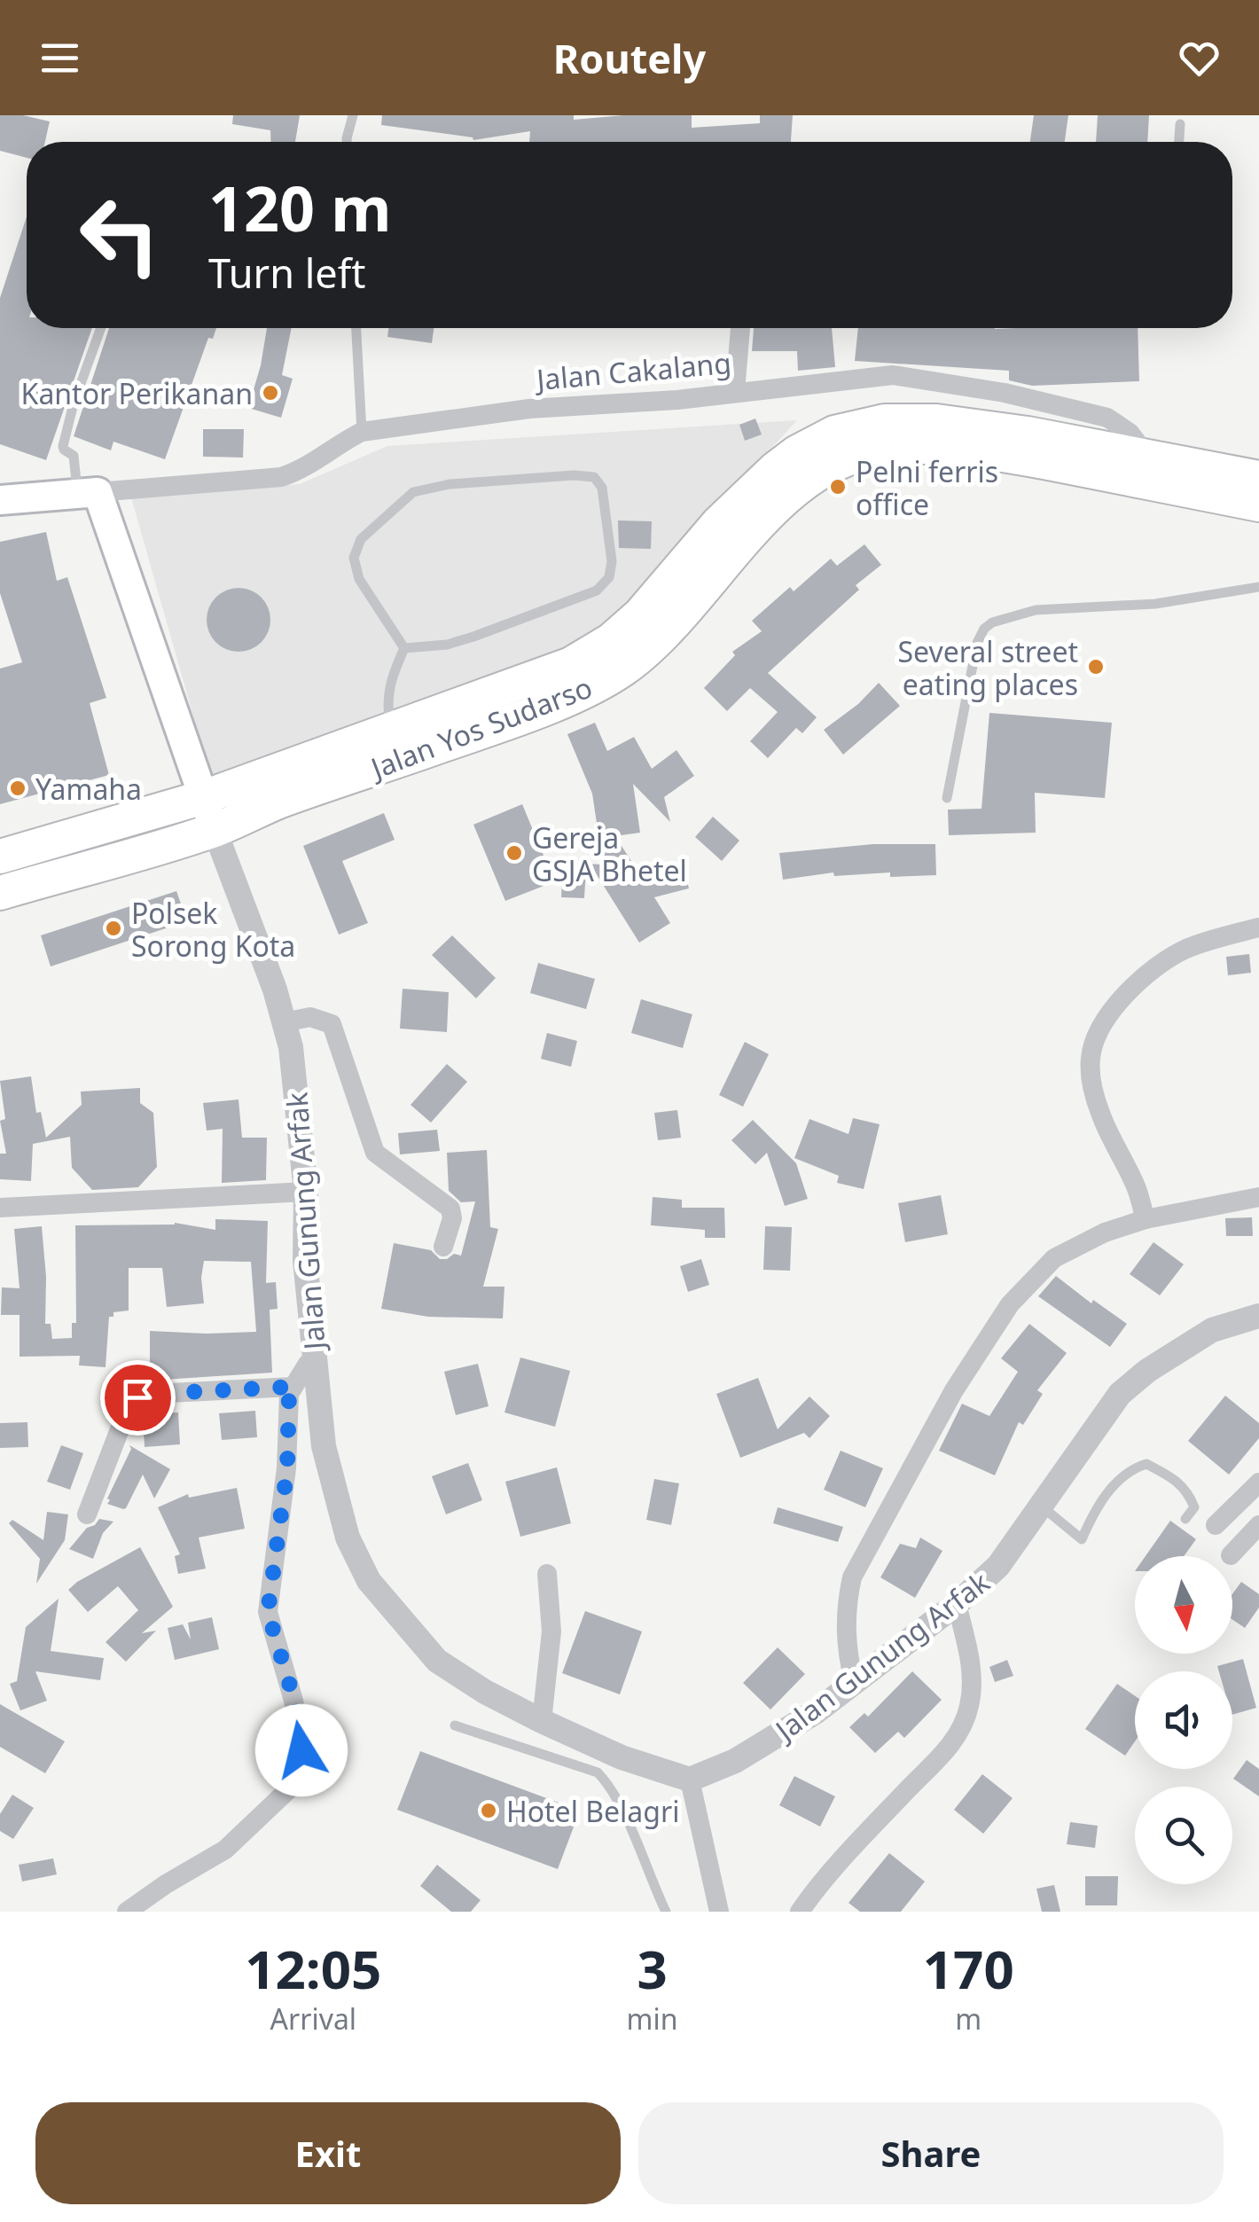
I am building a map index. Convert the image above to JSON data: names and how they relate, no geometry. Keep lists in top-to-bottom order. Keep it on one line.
{"streets":{"highway":["Jalan Yos Sudarso"],"main road":["Jalan Gunung Arfak"],"street":["Jalan Cakalang"]},"crossings":[["Jalan Cakalang","Jalan Yos Sudarso"],["Jalan Cakalang","Jalan Gunung Arfak"],["Jalan Yos Sudarso","Jalan Gunung Arfak"]],"places":["Kantor Perikanan","Pelni ferris office","Several street eating places","Yamaha","Gereja GSJA Bhetel","Polsek Sorong Kota","Hotel Belagri"],"north":"bottom","page":{"header":"Routely","turn":["120 m","Turn left"],"eta":["12:05","Arrival","3","min","170","m"],"buttons":["Exit","Share"]}}
